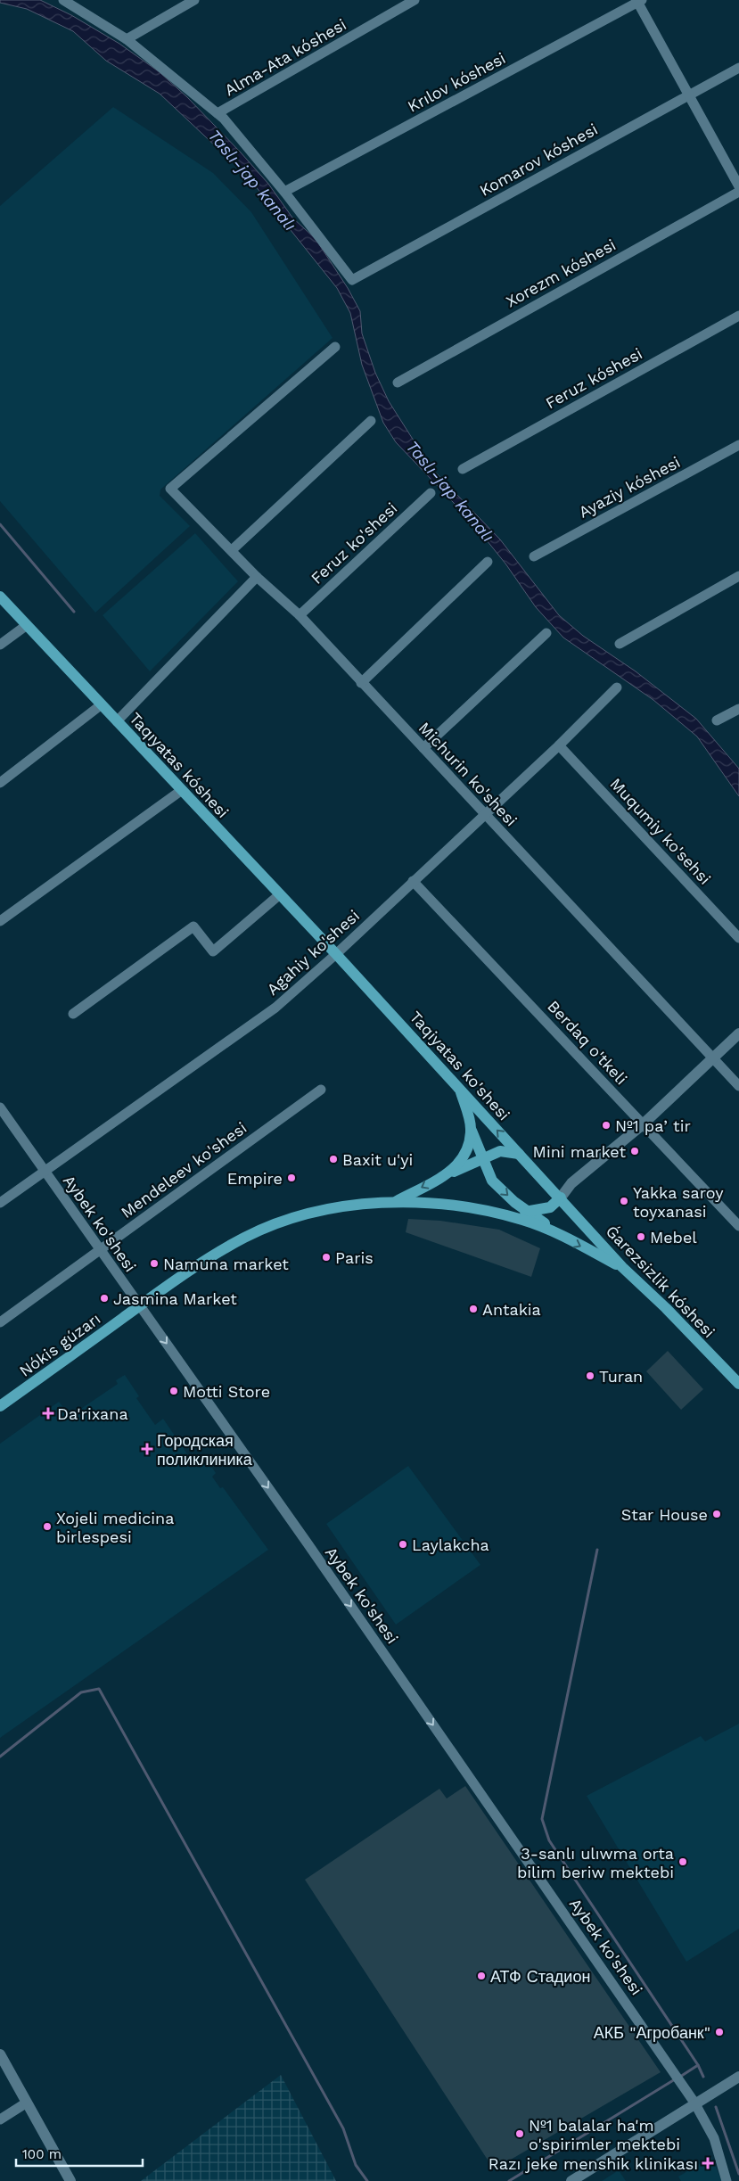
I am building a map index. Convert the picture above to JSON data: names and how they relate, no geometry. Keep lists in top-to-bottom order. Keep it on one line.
{"streets":{"main road":["Taqıyatas kóshesi","Taqiyatas ko'shesi","Ǵarezsizlik kóshesi","Nókis gúzarı"],"street":["Alma-Ata kóshesi","Krılov kóshesi","Komarov kóshesi","Xorezm kóshesi","Feruz kóshesi","Ayaziy kóshesi","Feruz ko'shesi","Michurin ko'shesi","Muqumiy ko'sehsi","Agahiy ko'shesi","Berdaq o'tkeli","Mendeleev ko'shesi","Aybek ko'shesi"]},"crossings":[["Krılov kóshesi","Komarov kóshesi"],["Feruz ko'shesi","Michurin ko'shesi"],["Taqıyatas kóshesi","Agahiy ko'shesi"],["Taqıyatas kóshesi","Taqiyatas ko'shesi"],["Michurin ko'shesi","Agahiy ko'shesi"],["Muqumiy ko'sehsi","Agahiy ko'shesi"],["Agahiy ko'shesi","Berdaq o'tkeli"],["Agahiy ko'shesi","Taqiyatas ko'shesi"],["Agahiy ko'shesi","Aybek ko'shesi"],["Taqiyatas ko'shesi","Ǵarezsizlik kóshesi"],["Mendeleev ko'shesi","Aybek ko'shesi"],["Aybek ko'shesi","Nókis gúzarı"]],"one_way":["Aybek ko'shesi"],"water":["Taslı-jap kanalı"],"places":{"other":["№1 paʼtir","Mini market","Baxit u'yi","Empire","Yakka saroy toyxanasi","Mebel","Paris","Namuna market","Jasmina Market","Antakia","Turan","Motti Store","Star House","Xojeli medicina birlespesi","Laylakcha","3-sanlı ulıwma orta bilim beriw mektebi","АТФ Стадион","АКБ \"Агробанк\"","№1 balalar ha'm o'spirimler mektebi"],"health":["Da'rixana","Городская поликлиника","Razı jeke menshik klinikası"]},"scale_bar":"100 m"}
